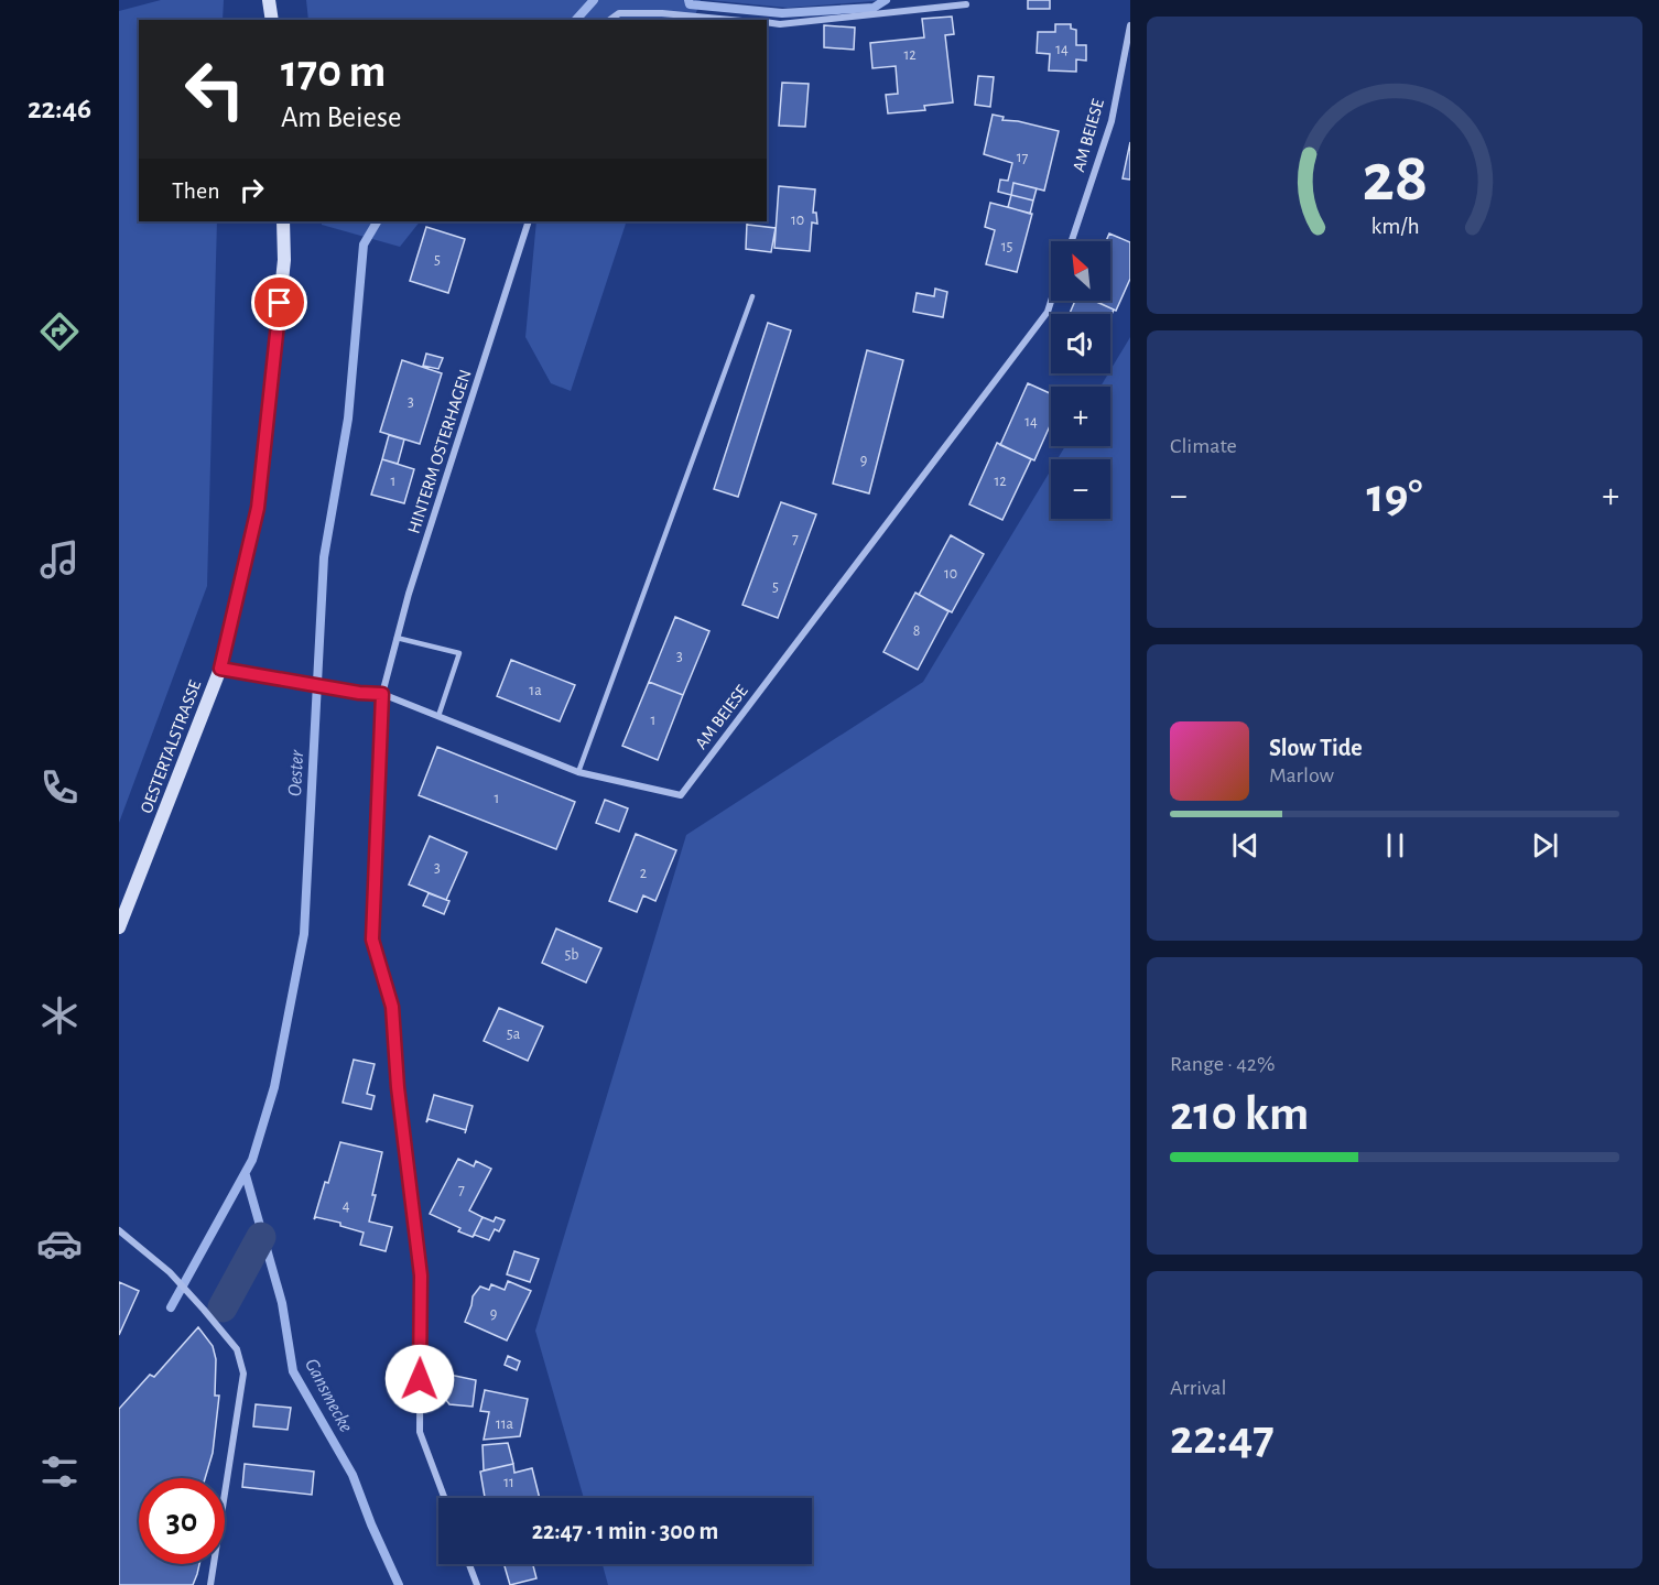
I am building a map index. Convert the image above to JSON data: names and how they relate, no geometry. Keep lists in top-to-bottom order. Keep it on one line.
{"streets":{"main road":["OESTERTALSTRASSE"],"street":["AM BEIESE","HINTERM OSTERHAGEN"]},"crossings":[["AM BEIESE","HINTERM OSTERHAGEN"],["AM BEIESE","OESTERTALSTRASSE"]],"water":["Oester","Gansmecke"],"house_numbers":["14","12","17","10","15","5","3","14","9","1","12","7","10","5","8","3","1a","1","1","3","2","5b","5a","7","4","9","11a","11"],"north":"top left","page":{"tabs":"22:46","turn":["170 m","Am Beiese"],"then":"Then","map_buttons":["+","−"],"tile":["Climate",["Range · 42%","210 km"],["Arrival","22:47"]],"heat":["−","19°","+"],"song":["Slow Tide","Marlow"],"limit":"30","trip":"22:47 · 1 min · 300 m","gauge":["28","km/h"]}}
